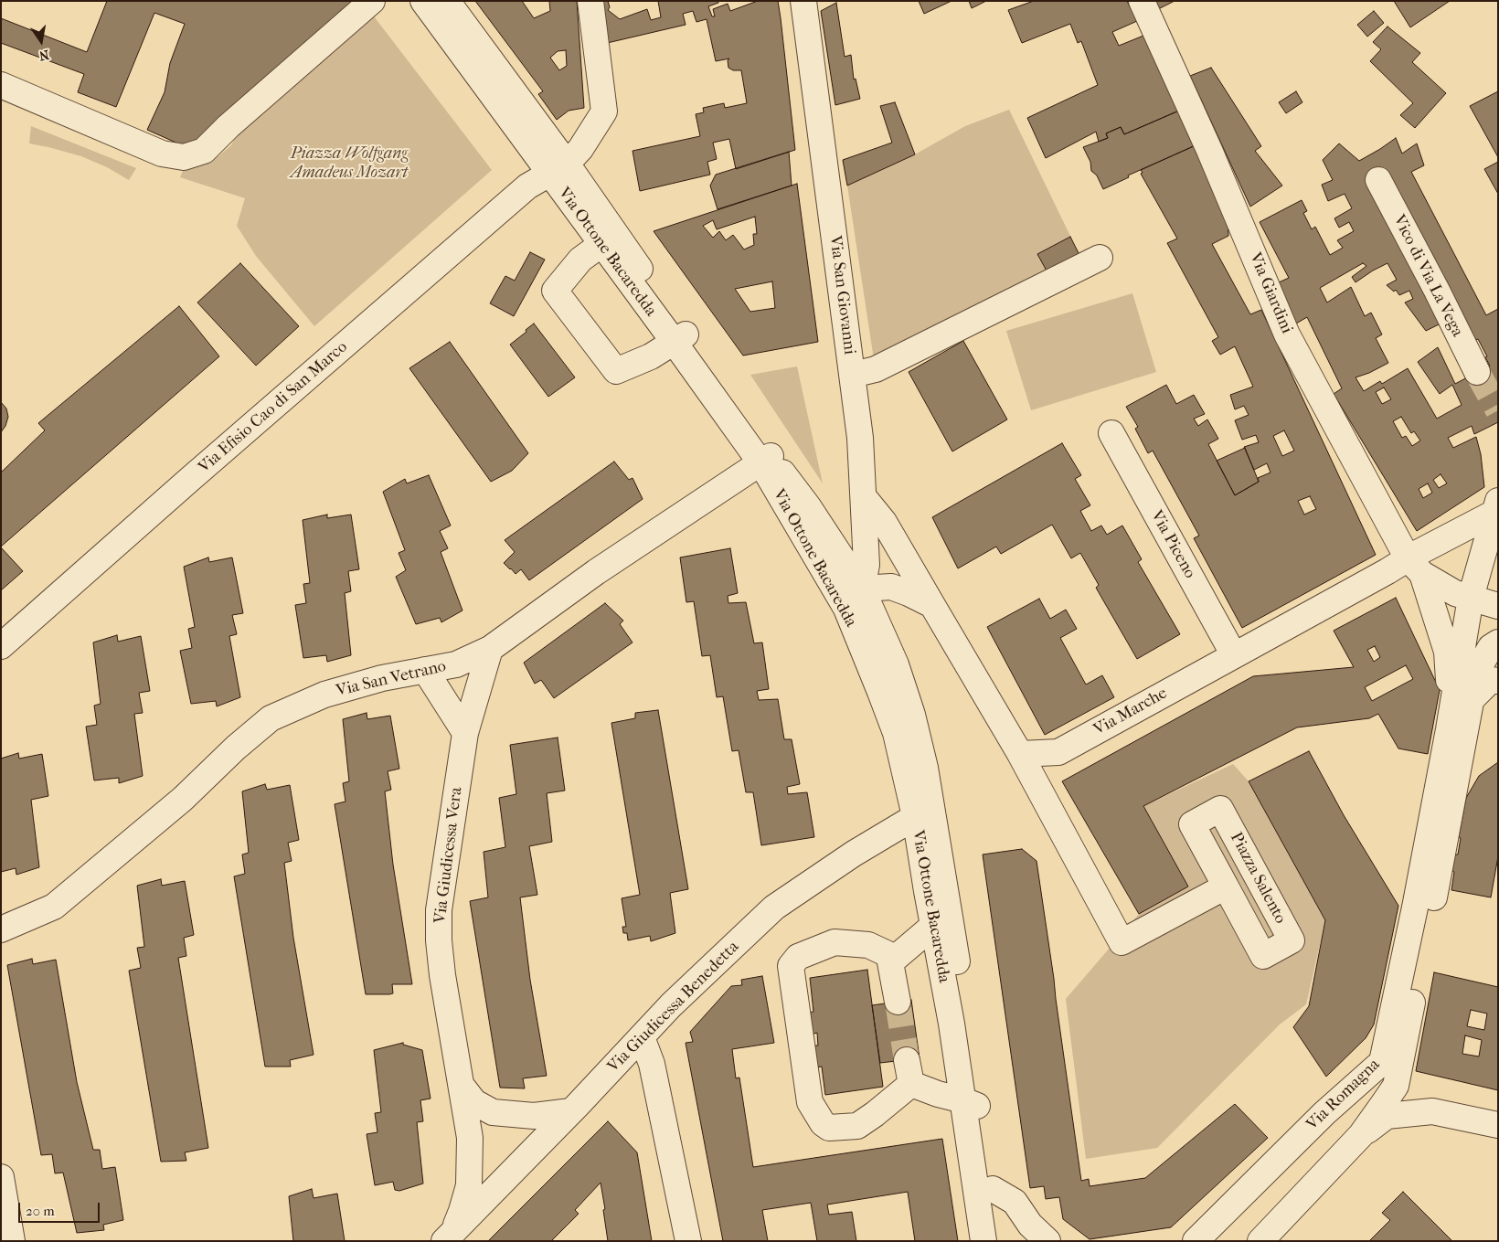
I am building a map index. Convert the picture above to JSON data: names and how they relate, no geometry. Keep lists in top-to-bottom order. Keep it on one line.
{"streets":{"street":["Via Ottone Bacaredda","Vico di Via La Vega","Via Giardini","Via San Giovanni","Via Efisio Cao di San Marco","Via Piceno","Via San Vetrano","Via Marche","Via Giudicessa Vera","Piazza Salento","Via Giudicessa Benedetta","Via Romagna"]},"crossings":[["Via Ottone Bacaredda","Via San Giovanni"],["Via Ottone Bacaredda","Via Efisio Cao di San Marco"],["Via Ottone Bacaredda","Via San Vetrano"],["Via Ottone Bacaredda","Via Giudicessa Benedetta"],["Via Giardini","Via Marche"],["Via Giardini","Via Romagna"],["Via Piceno","Via Marche"],["Via San Vetrano","Via Giudicessa Vera"],["Via Marche","Piazza Salento"],["Via Giudicessa Vera","Via Giudicessa Benedetta"]],"parks":["Piazza Wolfgang Amadeus Mozart"],"scale_bar":"20 m","north":"bottom"}
